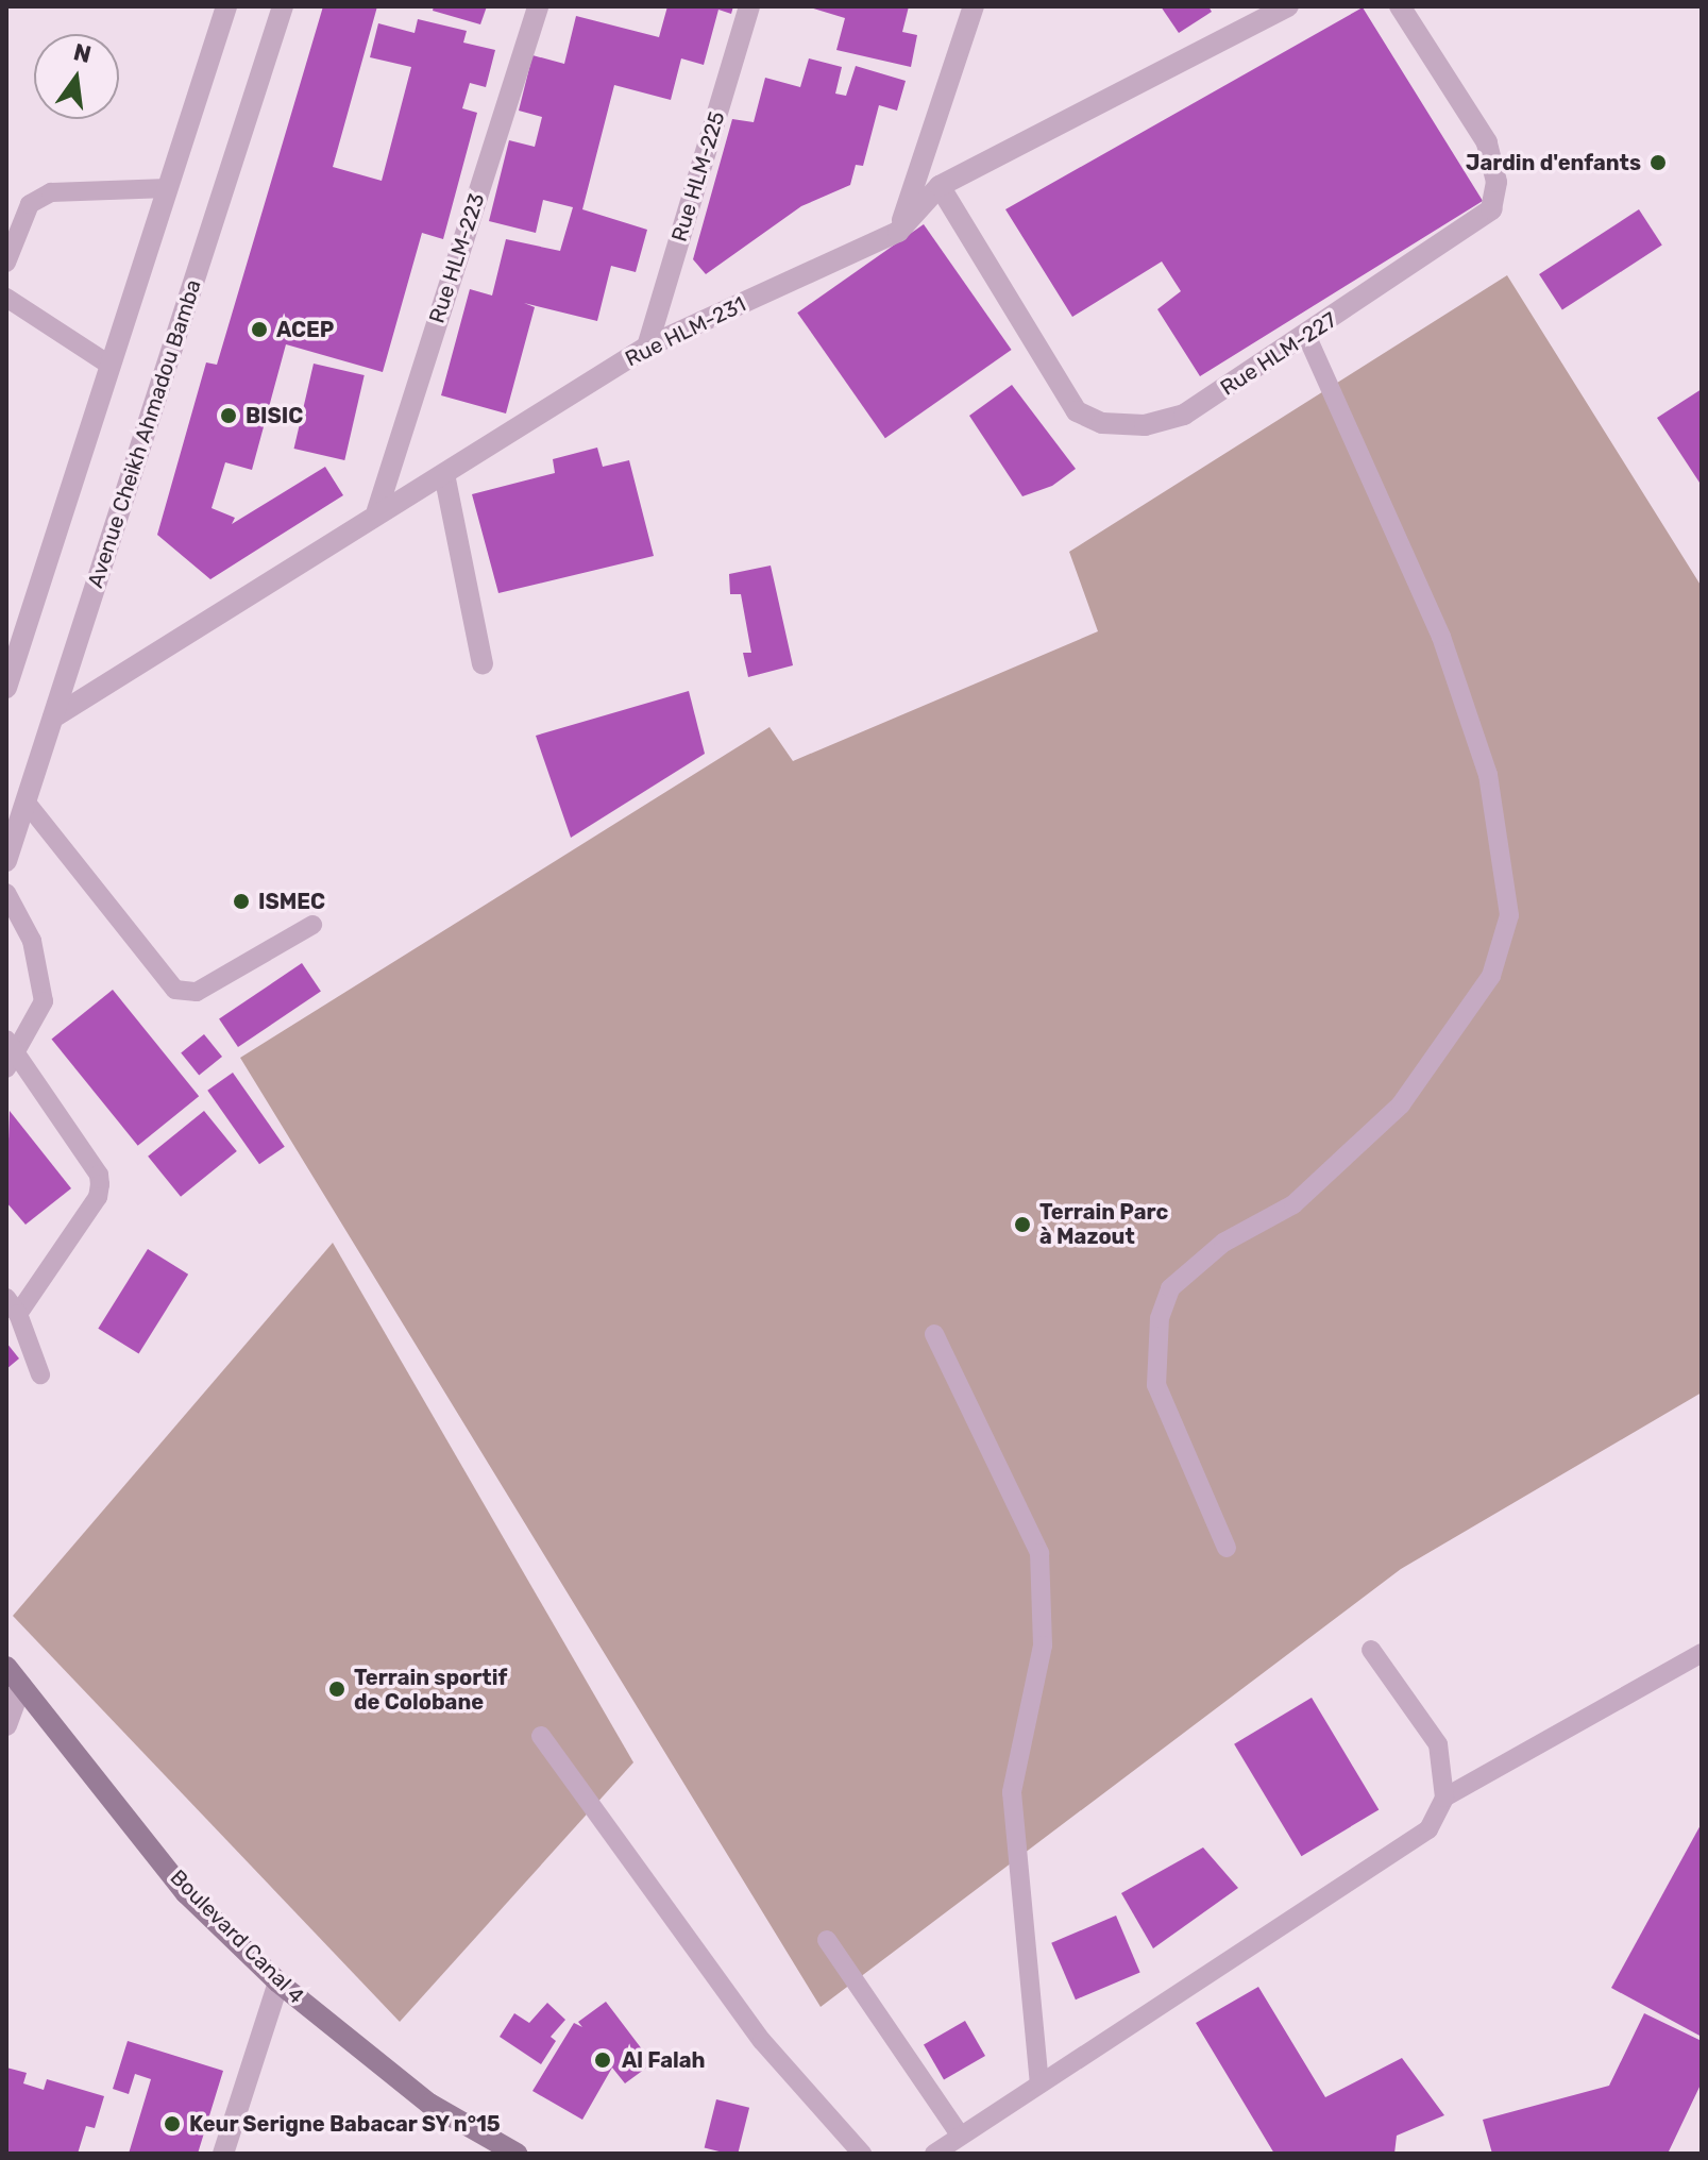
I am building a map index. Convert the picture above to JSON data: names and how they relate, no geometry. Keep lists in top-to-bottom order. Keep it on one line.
{"streets":{"main road":["Boulevard Canal 4"],"street":["Rue HLM-225","Rue HLM-223","Rue HLM-231","Rue HLM-227","Avenue Cheikh Ahmadou Bamba"]},"crossings":[["Rue HLM-225","Rue HLM-231"],["Rue HLM-223","Rue HLM-231"],["Rue HLM-231","Rue HLM-227"],["Rue HLM-231","Avenue Cheikh Ahmadou Bamba"]],"places":["Jardin d'enfants","ACEP","BISIC","ISMEC","Terrain Parc à Mazout","Terrain sportif de Colobane","Al Falah","Keur Serigne Babacar SY n°15"],"north":"top"}
